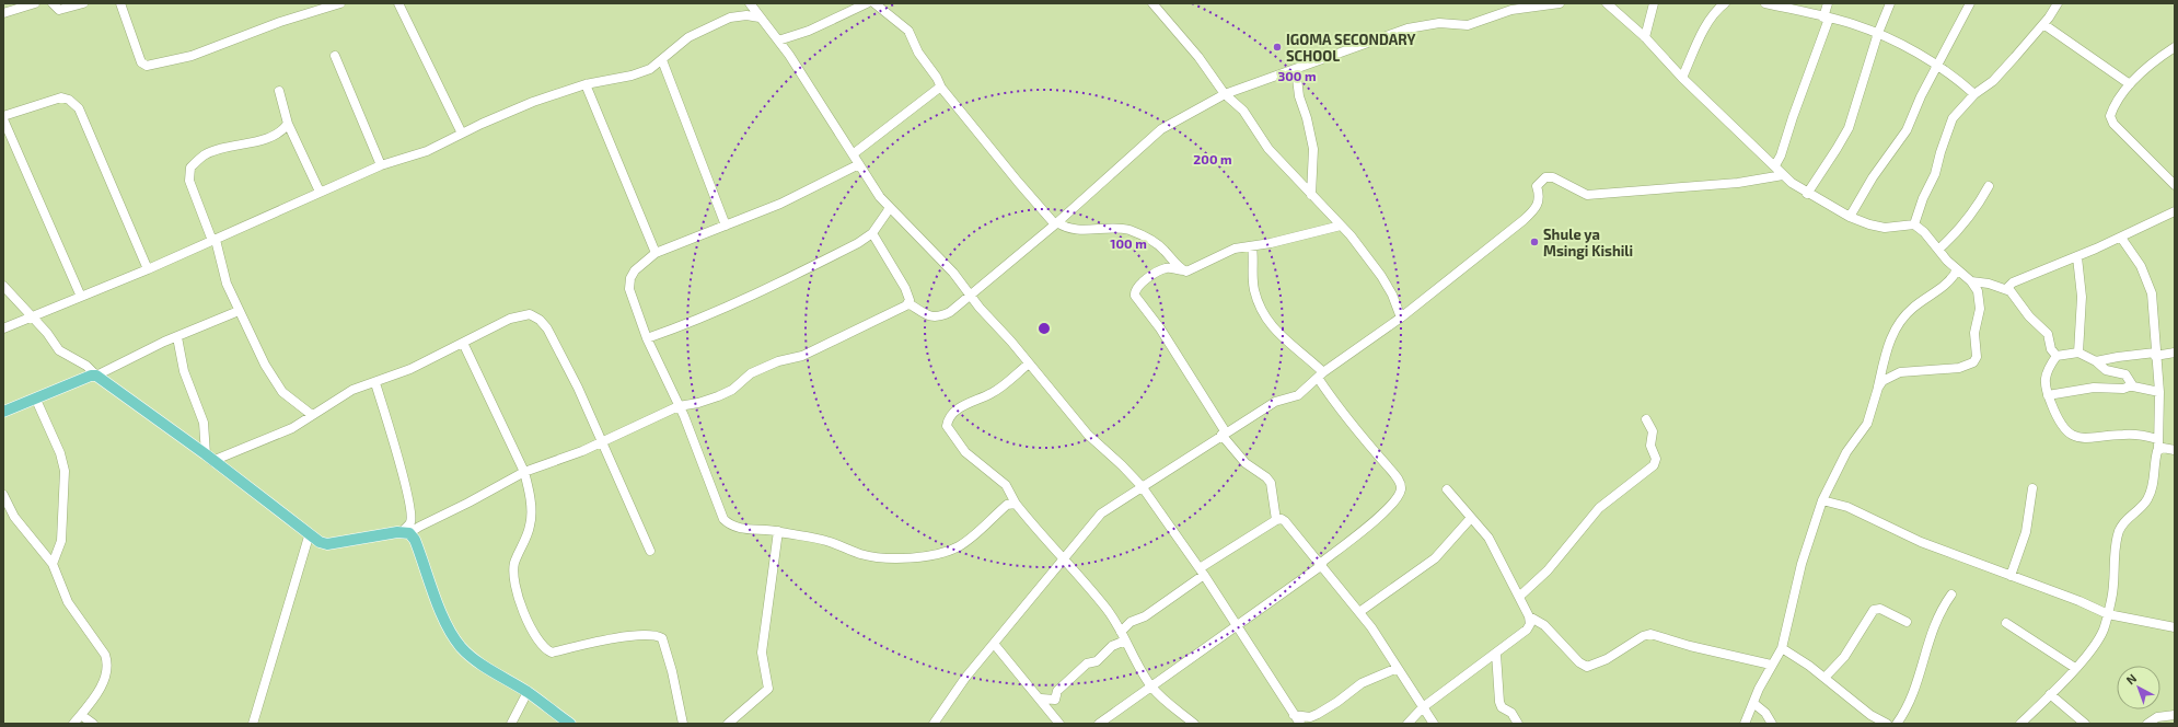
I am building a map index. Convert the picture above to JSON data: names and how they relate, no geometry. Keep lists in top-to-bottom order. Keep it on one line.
{"places":["IGOMA SECONDARY SCHOOL","Shule ya Msingi Kishili"],"north":"top left","rings":["300 m","200 m","100 m"]}
